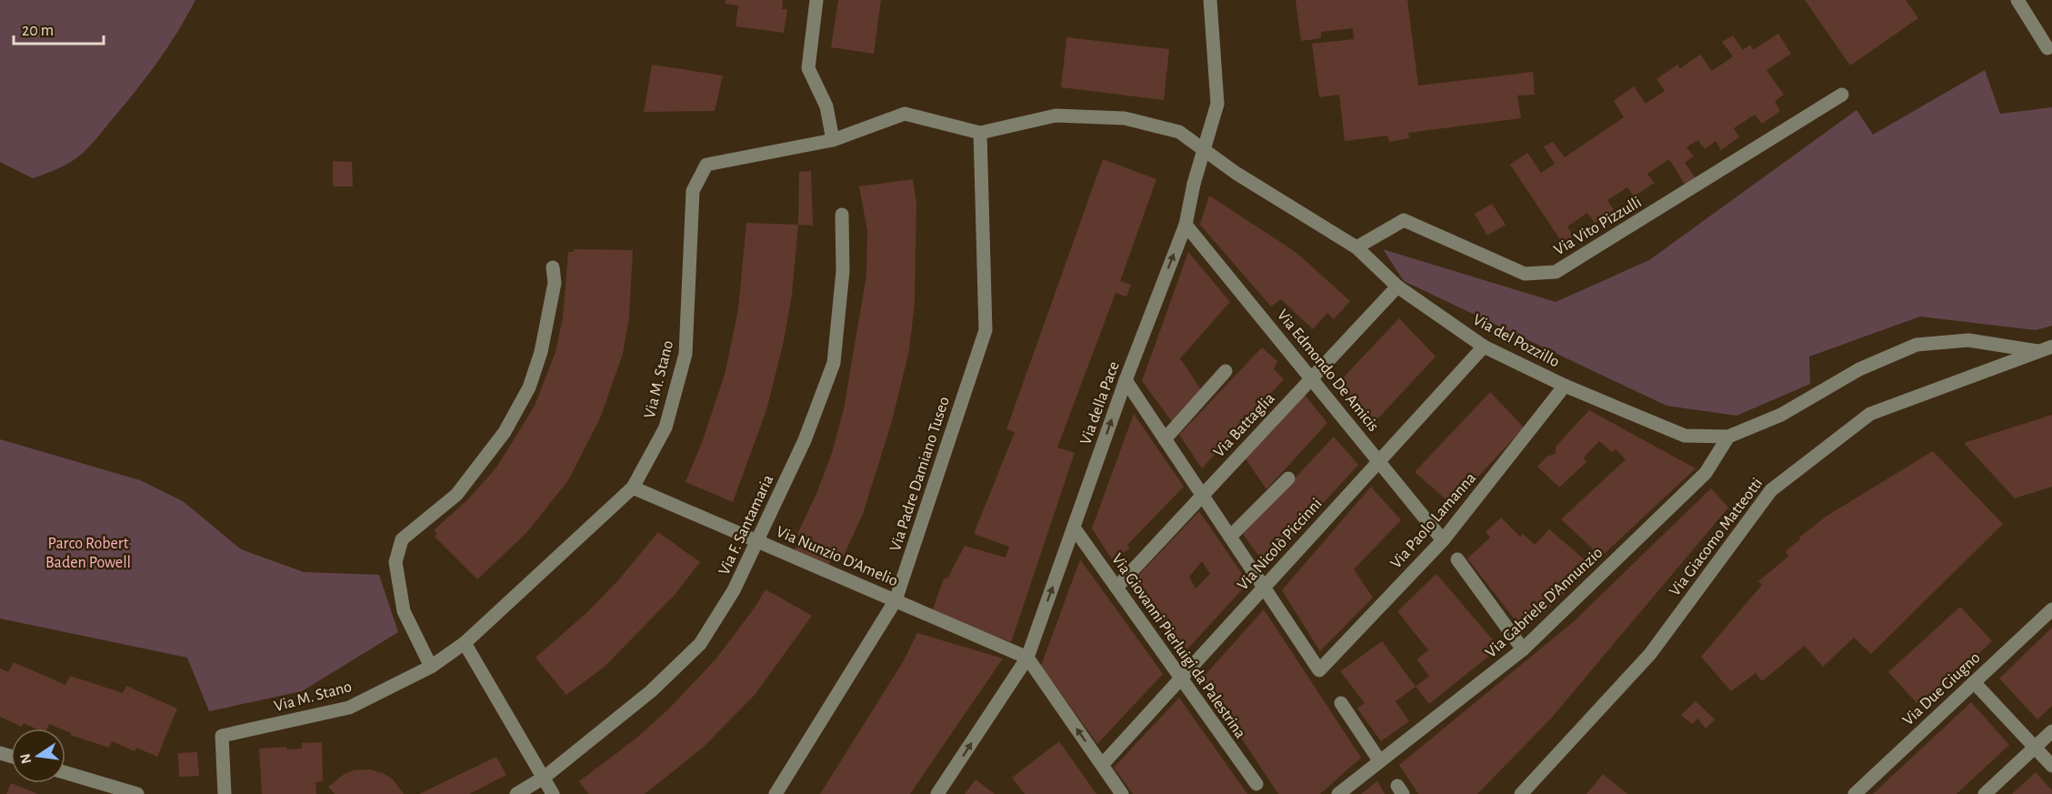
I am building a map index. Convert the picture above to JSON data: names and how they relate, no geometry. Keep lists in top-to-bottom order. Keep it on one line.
{"streets":{"street":["Via Vito Pizzulli","Via del Pozzillo","Via Edmondo De Amicis","Via M. Stano","Via della Pace","Via Battaglia","Via Padre Damiano Tuseo","Via Paolo Lamanna","Via F. Santamaria","Via Giacomo Matteotti","Via Nicolò Piccinni","Via Nunzio D'Amelio","Via Gabriele D'Annunzio","Via Giovanni Pierluigi da Palestrina","Via Due Giugno"]},"crossings":[["Via Vito Pizzulli","Via del Pozzillo"],["Via del Pozzillo","Via M. Stano"],["Via del Pozzillo","Via Battaglia"],["Via del Pozzillo","Via Padre Damiano Tuseo"],["Via del Pozzillo","Via Paolo Lamanna"],["Via del Pozzillo","Via Giacomo Matteotti"],["Via del Pozzillo","Via Nicolò Piccinni"],["Via del Pozzillo","Via Gabriele D'Annunzio"],["Via Edmondo De Amicis","Via della Pace"],["Via Edmondo De Amicis","Via Battaglia"],["Via Edmondo De Amicis","Via Paolo Lamanna"],["Via Edmondo De Amicis","Via Nicolò Piccinni"],["Via M. Stano","Via Padre Damiano Tuseo"],["Via M. Stano","Via Nunzio D'Amelio"],["Via della Pace","Via Nunzio D'Amelio"],["Via della Pace","Via Giovanni Pierluigi da Palestrina"],["Via Battaglia","Via Giovanni Pierluigi da Palestrina"],["Via Padre Damiano Tuseo","Via Nunzio D'Amelio"],["Via Paolo Lamanna","Via Nicolò Piccinni"],["Via F. Santamaria","Via Nunzio D'Amelio"],["Via Nicolò Piccinni","Via Giovanni Pierluigi da Palestrina"]],"one_way":["Via della Pace"],"parks":["Parco Robert Baden Powell"],"scale_bar":"20 m","north":"left"}
